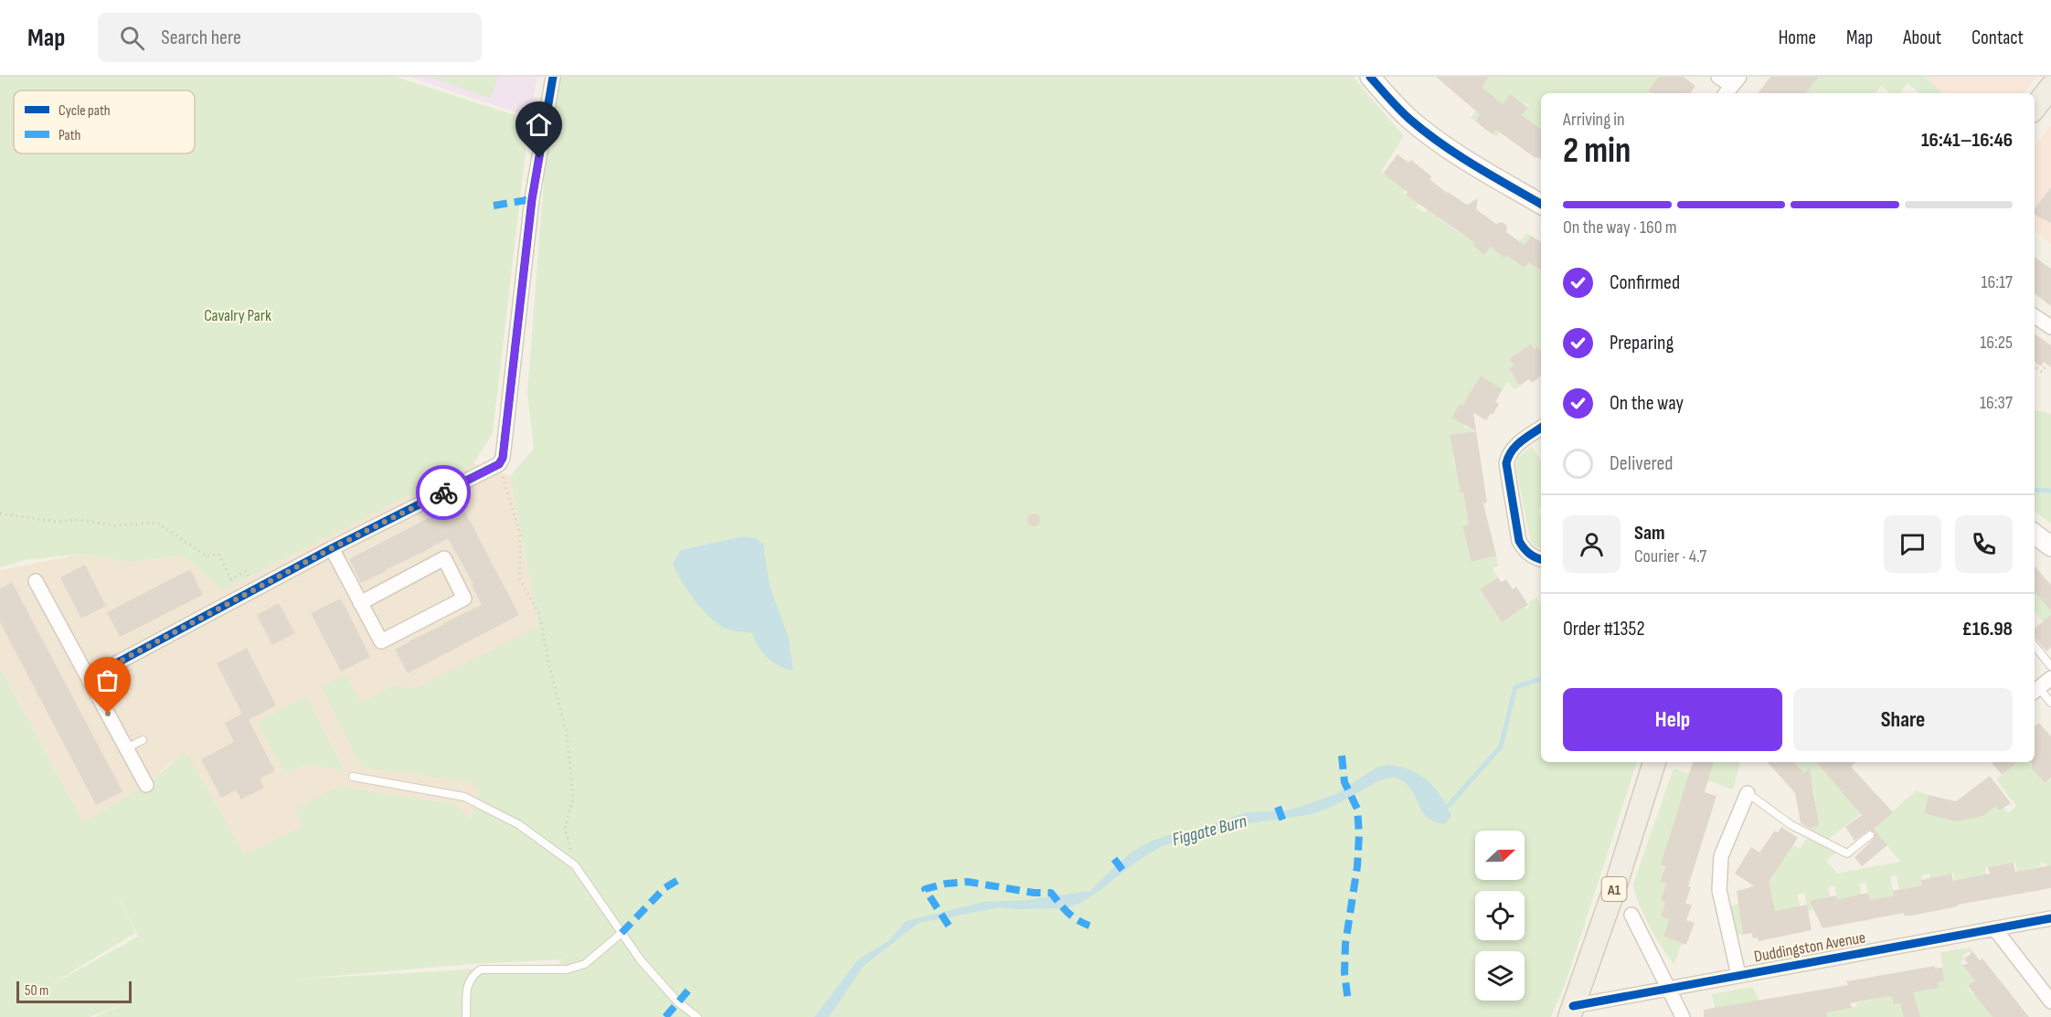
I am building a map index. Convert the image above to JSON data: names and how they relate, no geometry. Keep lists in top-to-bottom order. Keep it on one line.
{"streets":{"main road":["A1"],"street":["Duddingston Avenue"]},"crossings":[["A1","Duddingston Avenue"]],"water":["Figgate Burn"],"parks":["Cavalry Park"],"legend":["Cycle path","Path"],"scale_bar":"50 m","north":"right","page":{"header":"Map","search":"Search here","nav":["Home","Map","About","Contact"],"heading":["2 min","Arriving in","16:41–16:46"],"panel":["Sam","Courier · 4.7","Order #1352","£16.98"],"bar":"On the way · 160 m","list":[["Confirmed","16:17"],["Preparing","16:25"],["On the way","16:37"],"Delivered"],"buttons":["Help","Share"],"scale":"50 m"}}
